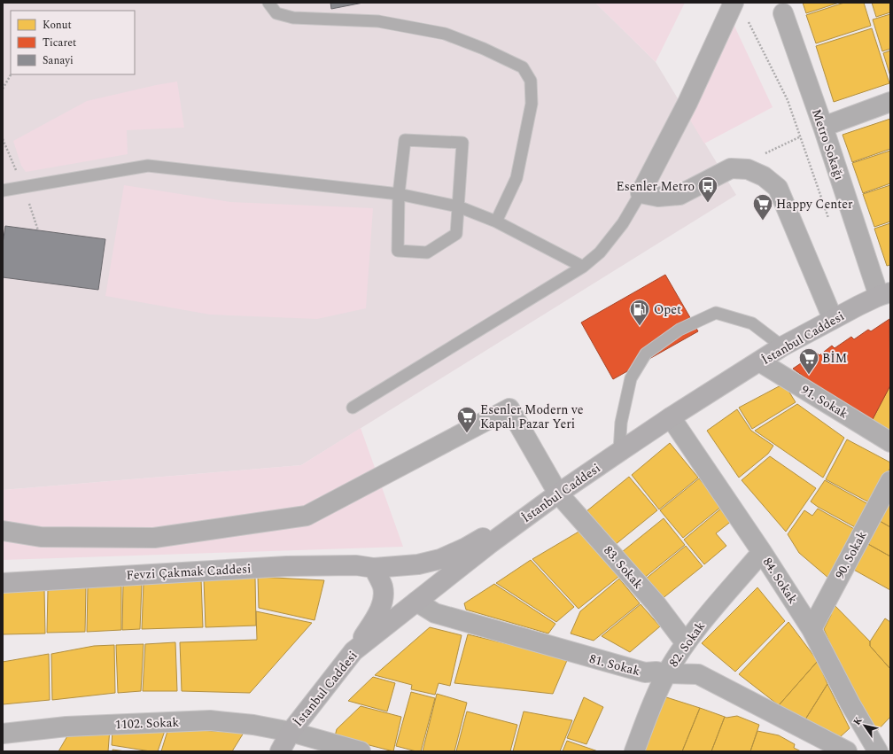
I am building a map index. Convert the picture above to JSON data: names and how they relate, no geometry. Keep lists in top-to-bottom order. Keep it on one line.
{"streets":{"main road":["İstanbul Caddesi","Fevzi Çakmak Caddesi"],"street":["Metro Sokağı","91. Sokak","90. Sokak","83. Sokak","84. Sokak","82. Sokak","81. Sokak","1102. Sokak"]},"crossings":[["Metro Sokağı","İstanbul Caddesi"],["İstanbul Caddesi","91. Sokak"],["İstanbul Caddesi","83. Sokak"],["İstanbul Caddesi","Fevzi Çakmak Caddesi"],["İstanbul Caddesi","84. Sokak"],["İstanbul Caddesi","81. Sokak"],["İstanbul Caddesi","1102. Sokak"],["90. Sokak","84. Sokak"],["83. Sokak","Fevzi Çakmak Caddesi"],["83. Sokak","82. Sokak"],["84. Sokak","82. Sokak"],["82. Sokak","81. Sokak"]],"places":{"bus stop":["Esenler Metro"],"supermarket":["Happy Center","BİM","Esenler Modern ve Kapalı Pazar Yeri"],"fuel station":["Opet"]},"legend":["Konut","Ticaret","Sanayi"],"north":"top left"}
